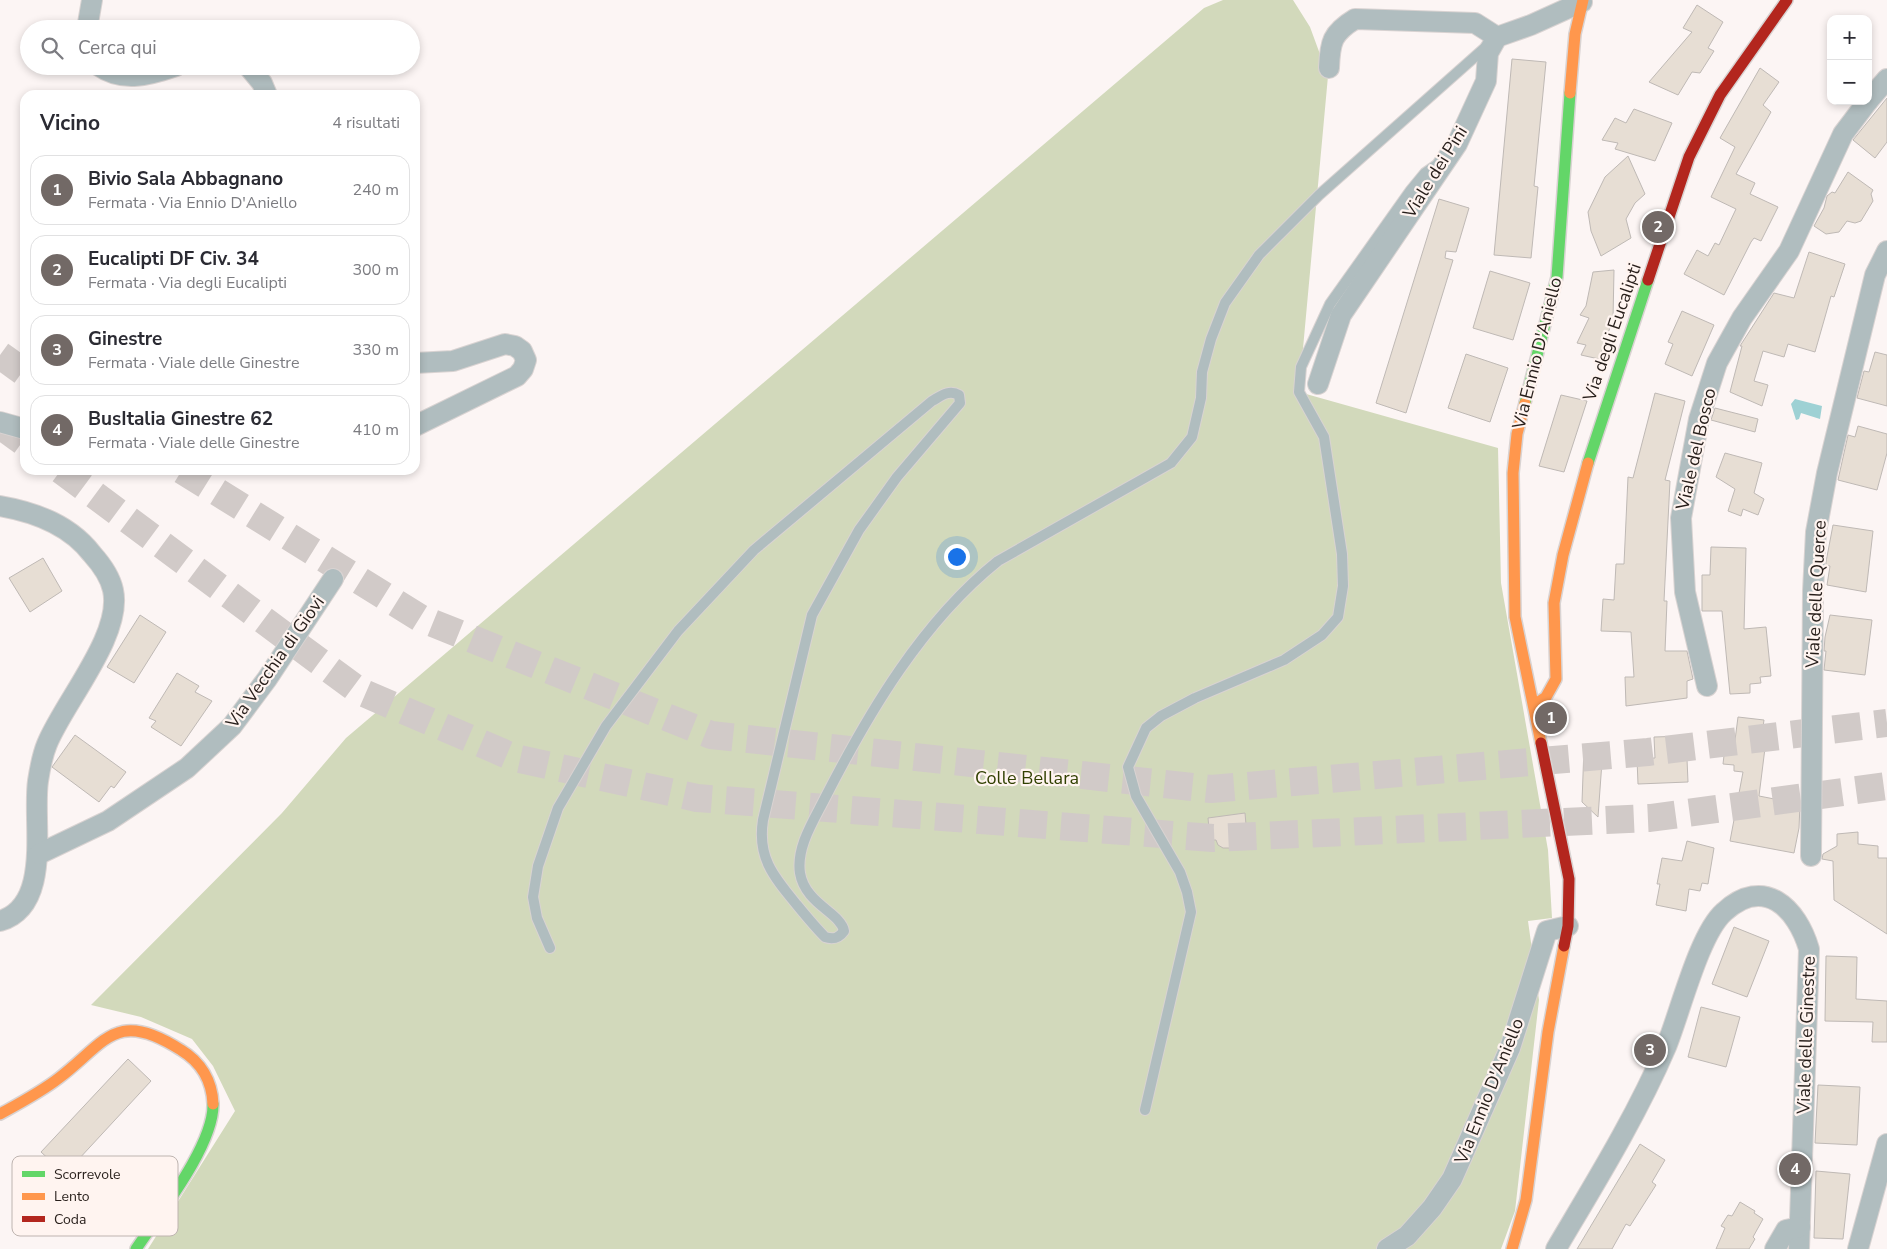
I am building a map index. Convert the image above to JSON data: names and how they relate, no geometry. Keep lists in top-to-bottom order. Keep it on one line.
{"streets":{"street":["Viale dei Pini","Via degli Eucalipti","Via Ennio D'Aniello","Viale del Bosco","Viale delle Querce","Via Vecchia di Giovi","Viale delle Ginestre"]},"crossings":[["Via degli Eucalipti","Via Ennio D'Aniello"]],"parks":["Colle Bellara"],"legend":["Scorrevole","Lento","Coda"],"page":{"map_buttons":["+","−"],"search":"Cerca qui","heading":["Vicino","4 risultati"],"list":[{"mark":"1","name":"Bivio Sala Abbagnano","note":"Fermata · Via Ennio D'Aniello","value":"240 m"},{"mark":"2","name":"Eucalipti DF Civ. 34","note":"Fermata · Via degli Eucalipti","value":"300 m"},{"mark":"3","name":"Ginestre","note":"Fermata · Viale delle Ginestre","value":"330 m"},{"mark":"4","name":"BusItalia Ginestre 62","note":"Fermata · Viale delle Ginestre","value":"410 m"}],"pins":["2","1","3","4"]}}
